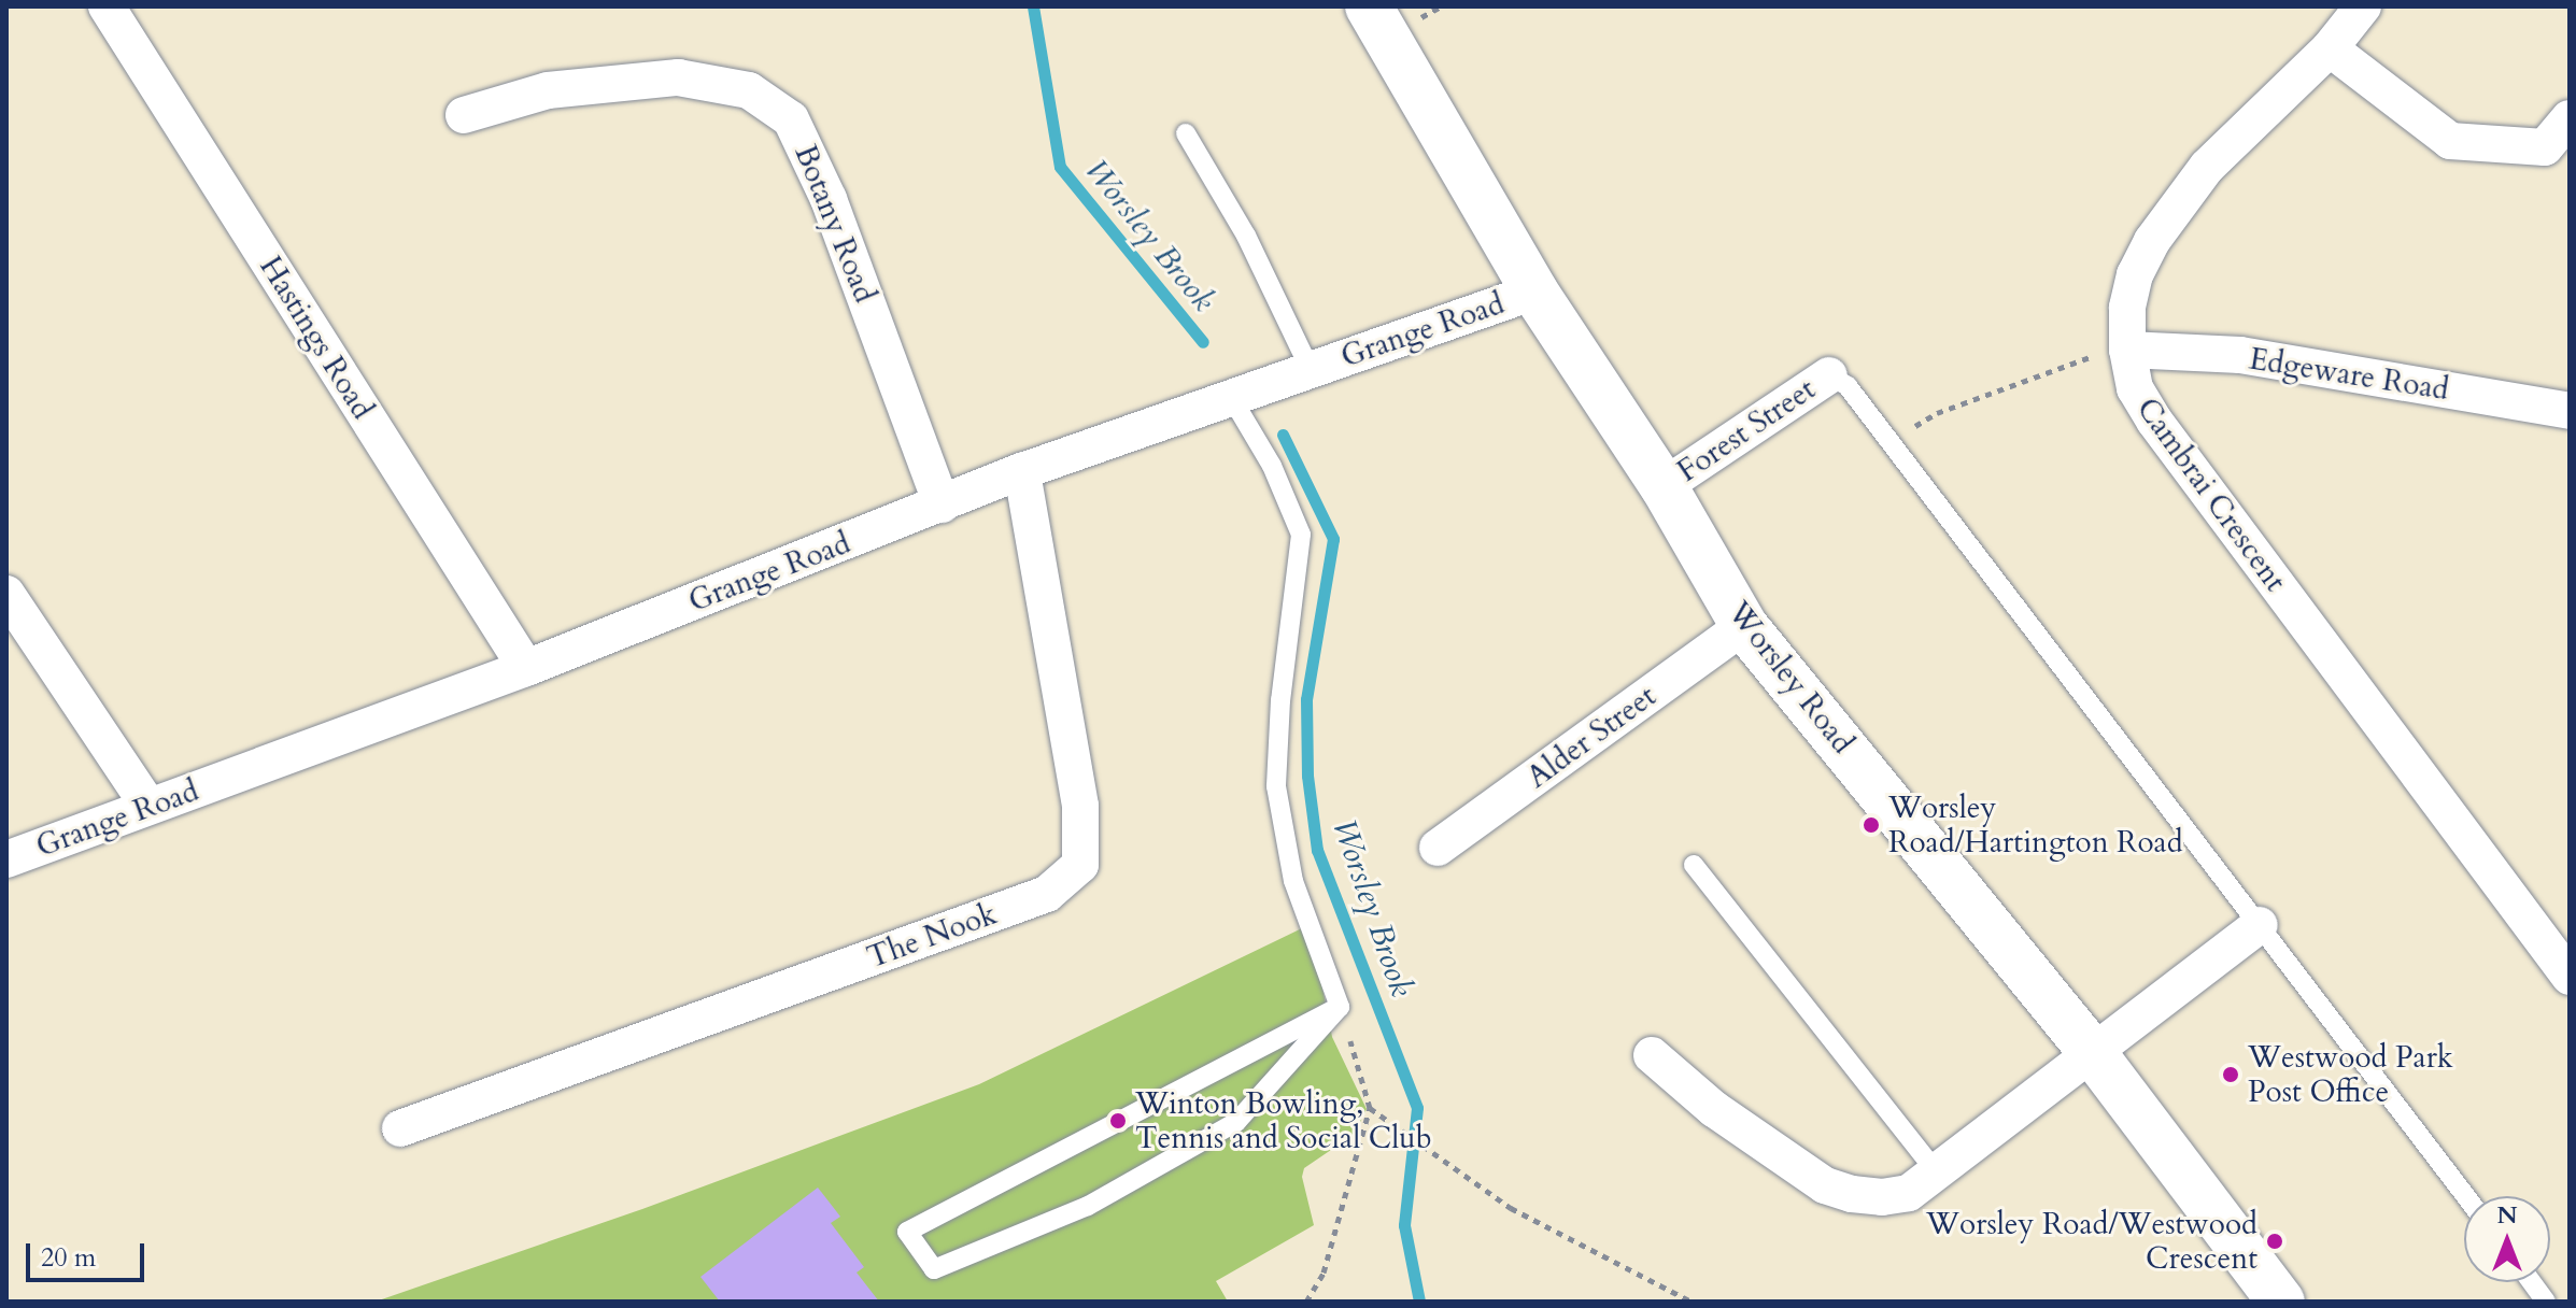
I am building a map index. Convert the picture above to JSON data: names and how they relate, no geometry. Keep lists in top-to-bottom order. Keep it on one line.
{"streets":{"main road":["Worsley Road"],"street":["Botany Road","Grange Road","Hastings Road","Edgeware Road","Forest Street","Cambrai Crescent","Alder Street","The Nook"]},"crossings":[["Botany Road","Grange Road"],["Grange Road","Hastings Road"],["Grange Road","Worsley Road"],["Grange Road","The Nook"],["Edgeware Road","Cambrai Crescent"],["Forest Street","Worsley Road"],["Worsley Road","Alder Street"]],"water":["Worsley Brook"],"places":["Worsley Road/Hartington Road","Westwood Park Post Office","Winton Bowling, Tennis and Social Club","Worsley Road/Westwood Crescent"],"scale_bar":"20 m","north":"top"}
